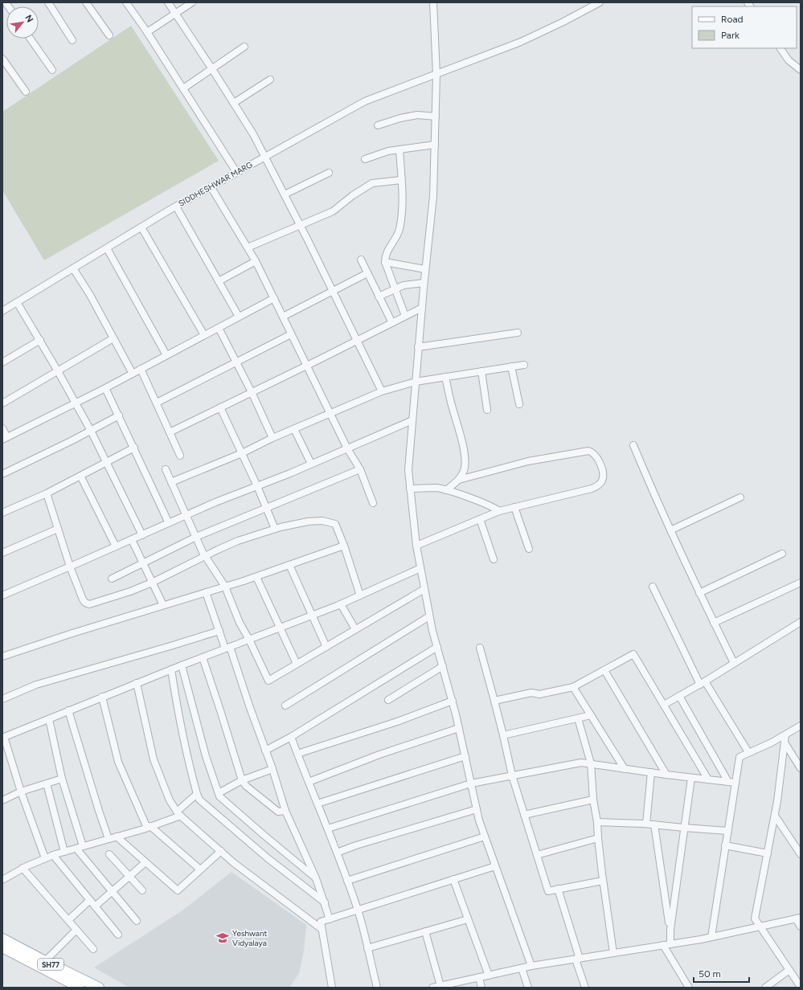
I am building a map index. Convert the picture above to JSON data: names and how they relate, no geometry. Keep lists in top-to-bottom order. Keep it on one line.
{"streets":{"main road":["SH77"],"street":["SIDDHESHWAR MARG"]},"places":{"school or university":["Yeshwant Vidyalaya"]},"legend":["Road","Park"],"scale_bar":"50 m","north":"top right"}
